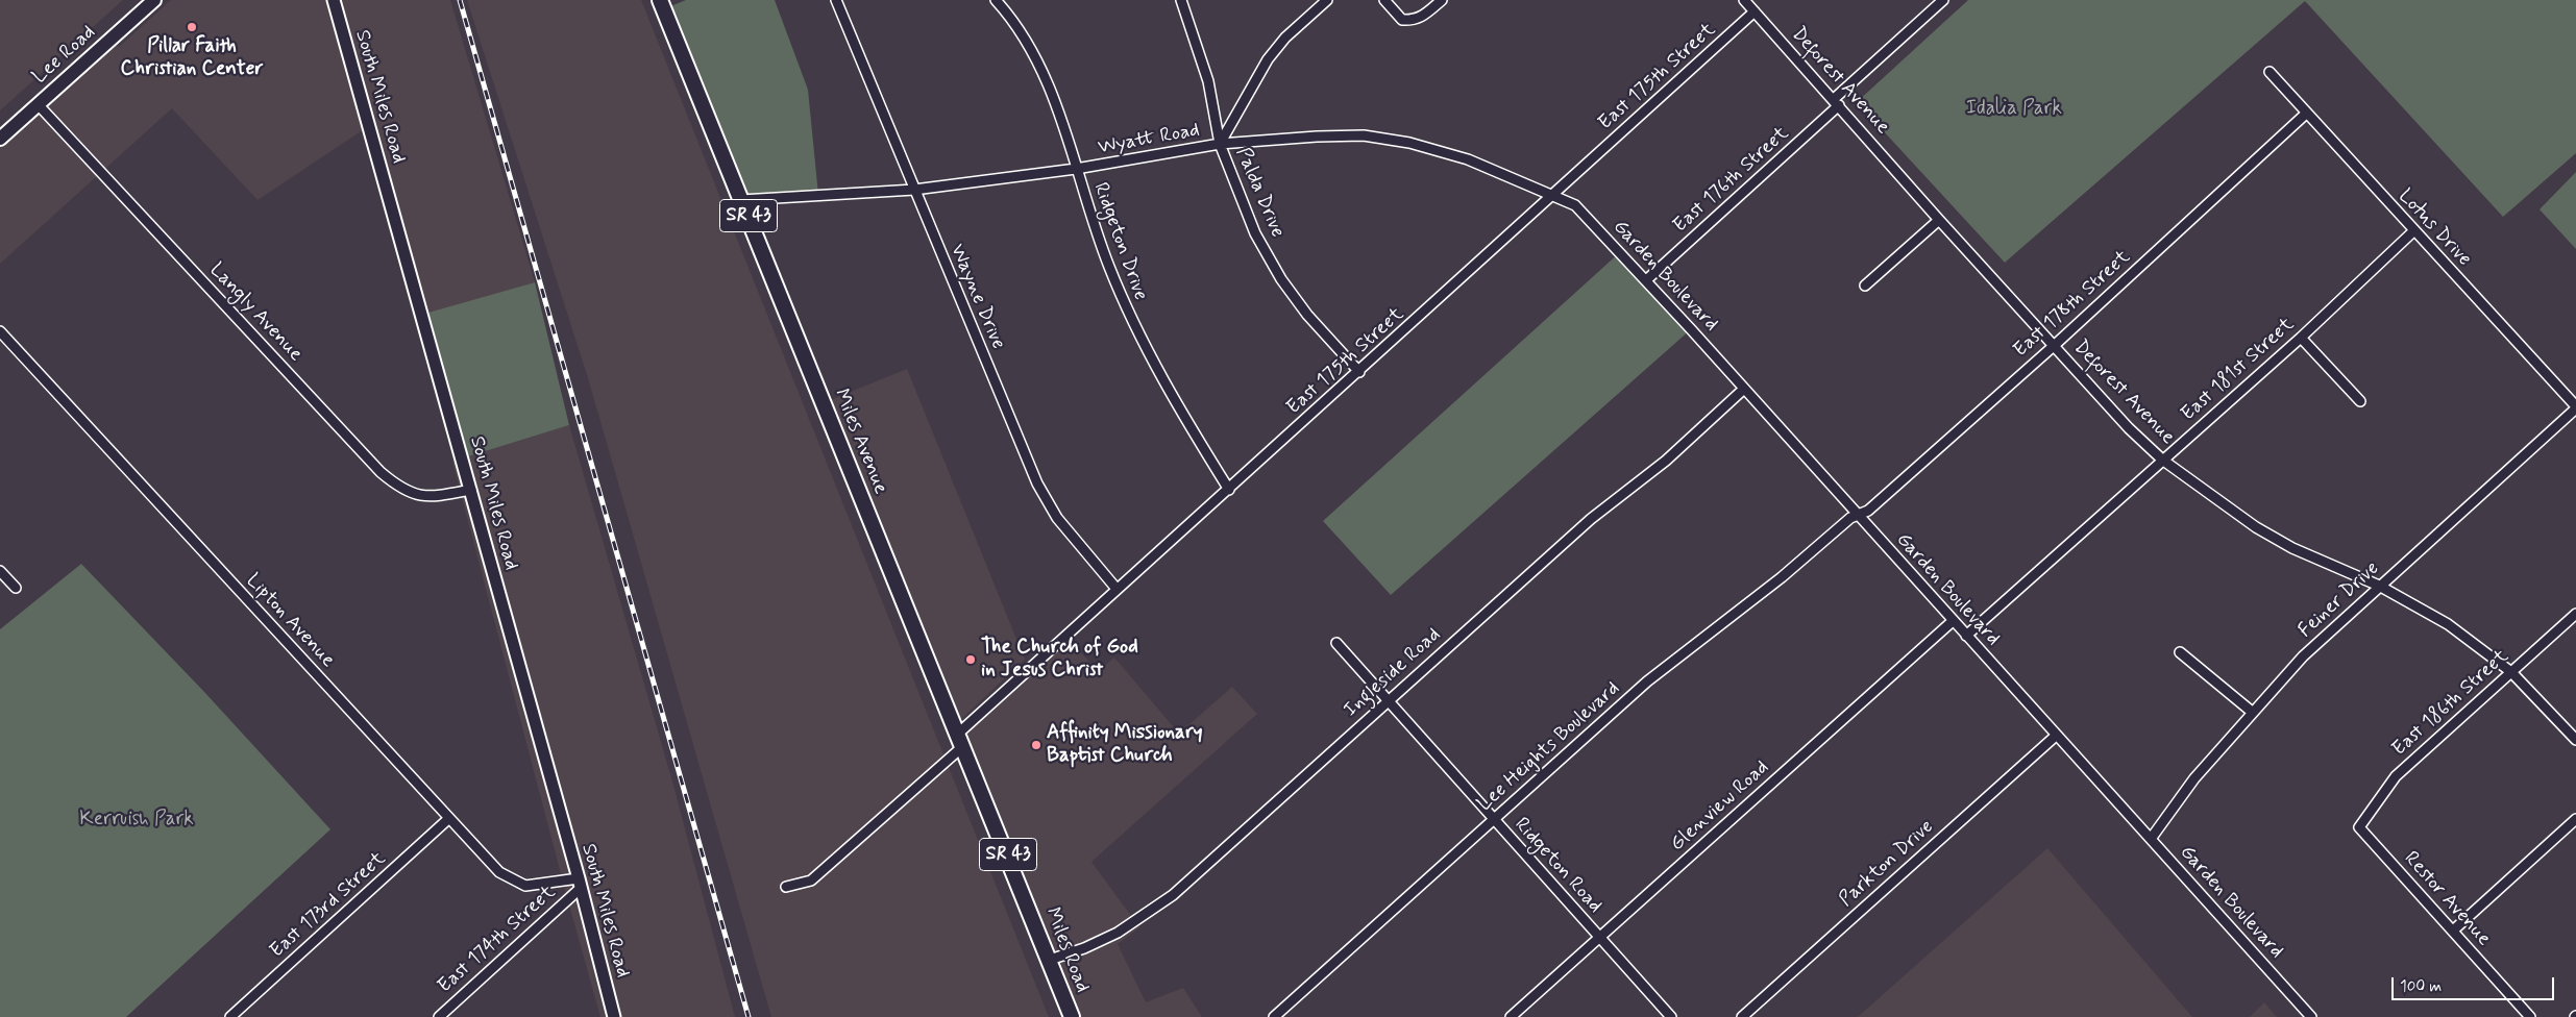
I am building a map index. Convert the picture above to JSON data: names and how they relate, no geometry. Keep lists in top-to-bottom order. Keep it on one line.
{"streets":{"main road":["Lee Road","SR 43","Miles Avenue","Miles Road"],"street":["East 175th Street","Deforest Avenue","South Miles Road","Wyatt Road","East 176th Street","Palda Drive","Lotus Drive","Ridgeton Drive","Garden Boulevard","Wayne Drive","East 178th Street","Langly Avenue","East 181st Street","Feiner Drive","Lipton Avenue","Ingleside Road","East 186th Street","Lee Heights Boulevard","Glenview Road","Parkton Drive","Ridgeton Road","Restor Avenue","East 173rd Street","East 174th Street"]},"crossings":[["Lee Road","Langly Avenue"],["East 175th Street","Deforest Avenue"],["East 175th Street","Wyatt Road"],["East 175th Street","Palda Drive"],["East 175th Street","Ridgeton Drive"],["East 175th Street","Garden Boulevard"],["East 175th Street","Wayne Drive"],["East 175th Street","Miles Avenue"],["Deforest Avenue","East 176th Street"],["Deforest Avenue","East 178th Street"],["Deforest Avenue","East 181st Street"],["Deforest Avenue","Feiner Drive"],["Deforest Avenue","East 186th Street"],["South Miles Road","Langly Avenue"],["South Miles Road","Lipton Avenue"],["South Miles Road","East 174th Street"],["Wyatt Road","Palda Drive"],["Wyatt Road","Ridgeton Drive"],["Wyatt Road","Garden Boulevard"],["Wyatt Road","Wayne Drive"],["Wyatt Road","Miles Avenue"],["East 176th Street","Garden Boulevard"],["Lotus Drive","East 178th Street"],["Lotus Drive","East 181st Street"],["Lotus Drive","Feiner Drive"],["Garden Boulevard","East 178th Street"],["Garden Boulevard","East 181st Street"],["Garden Boulevard","Feiner Drive"],["Garden Boulevard","Ingleside Road"],["Garden Boulevard","Lee Heights Boulevard"],["Garden Boulevard","Glenview Road"],["Garden Boulevard","Parkton Drive"],["East 178th Street","Lee Heights Boulevard"],["Miles Avenue","Miles Road"],["Lipton Avenue","East 173rd Street"],["Lipton Avenue","East 174th Street"],["Ingleside Road","Ridgeton Road"],["Ingleside Road","Miles Road"],["East 186th Street","Restor Avenue"],["Lee Heights Boulevard","Ridgeton Road"],["Glenview Road","Ridgeton Road"]],"parks":["Idalia Park","Kerruish Park"],"places":["Pillar Faith Christian Center","The Church of God in Jesus Christ","Affinity Missionary Baptist Church"],"scale_bar":"100 m"}
